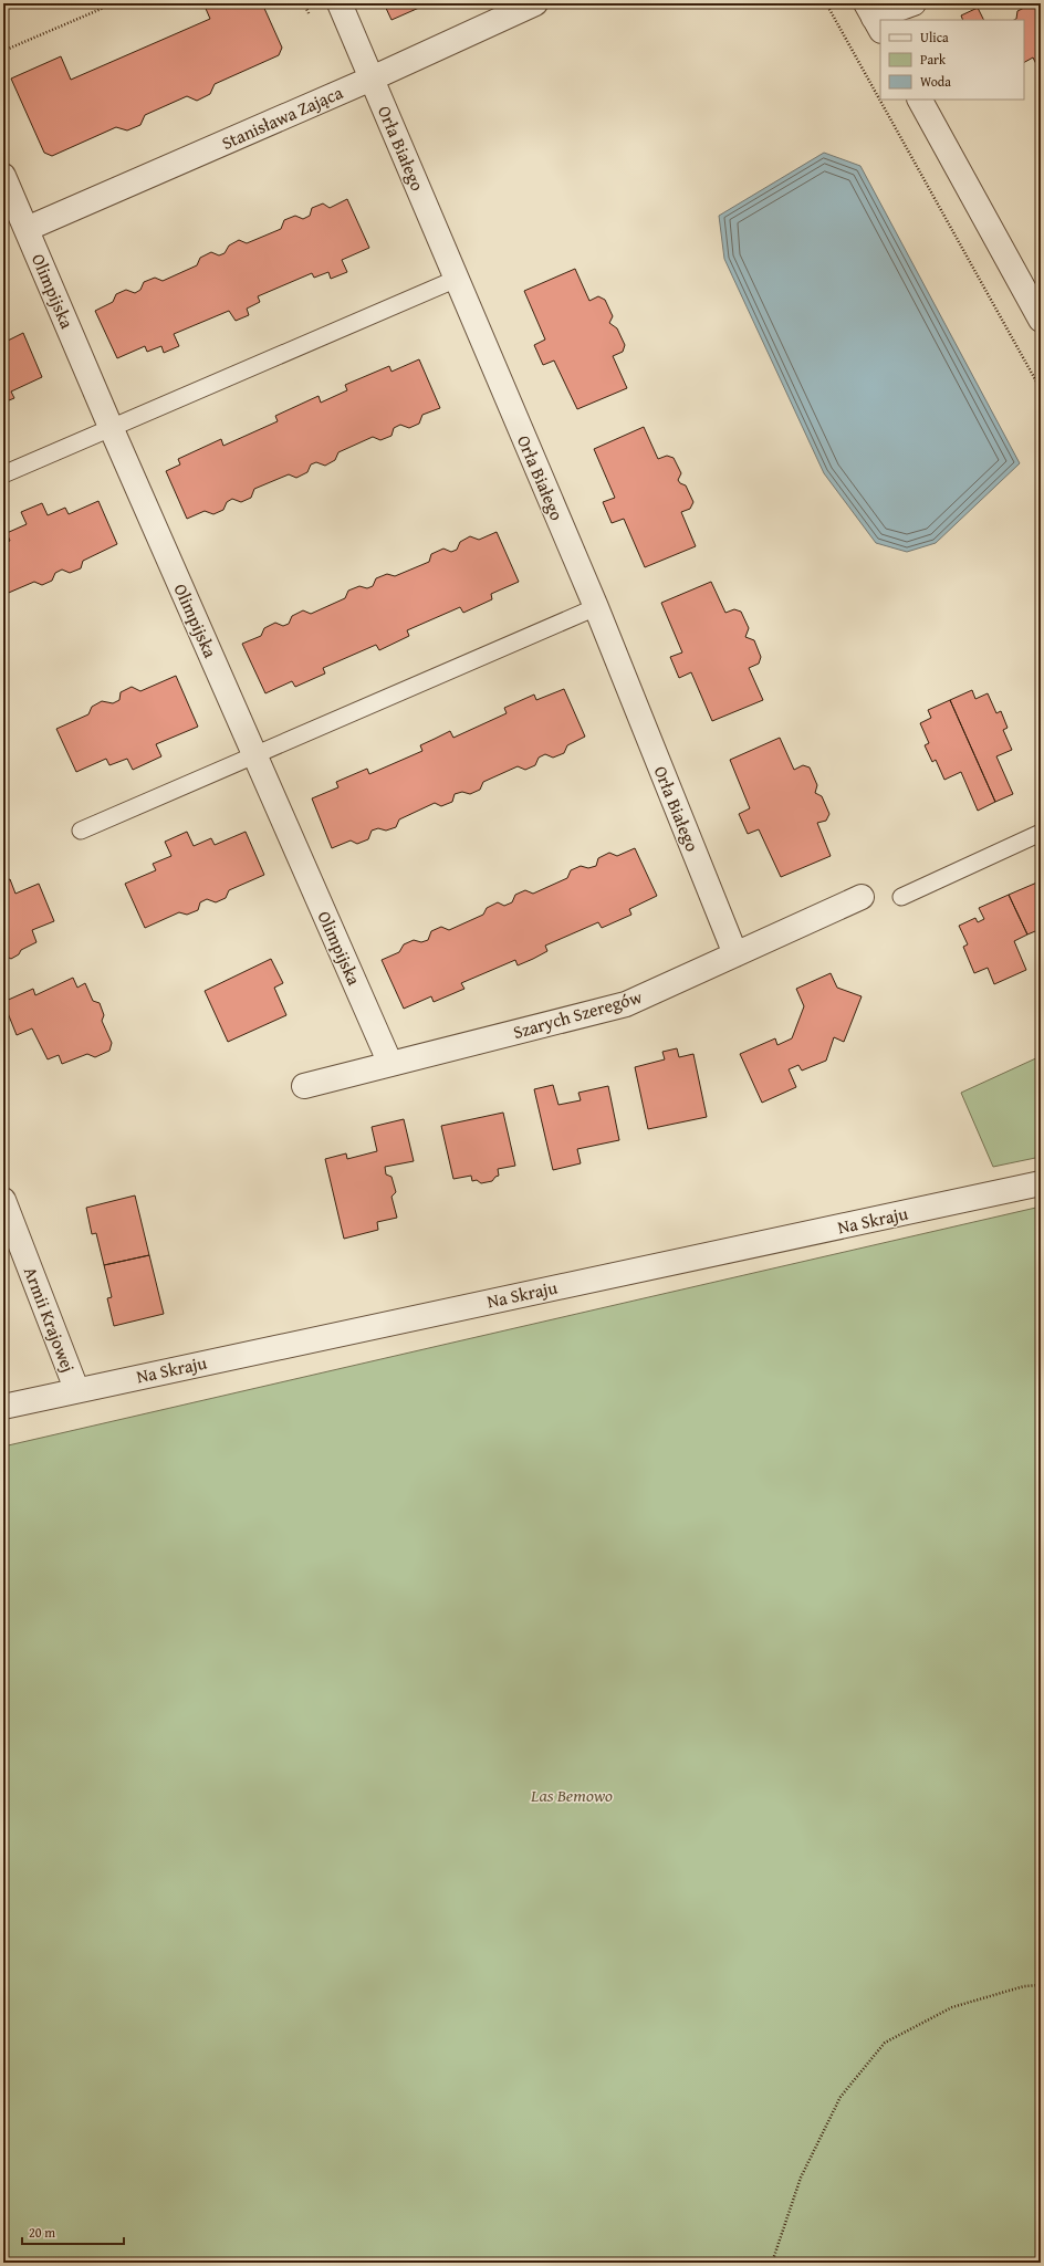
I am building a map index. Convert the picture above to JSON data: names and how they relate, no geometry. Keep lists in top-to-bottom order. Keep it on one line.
{"streets":{"street":["Stanisława Zająca","Orła Białego","Olimpijska","Szarych Szeregów","Na Skraju","Armii Krajowej"]},"crossings":[["Stanisława Zająca","Orła Białego"],["Stanisława Zająca","Olimpijska"],["Orła Białego","Szarych Szeregów"],["Olimpijska","Szarych Szeregów"],["Na Skraju","Armii Krajowej"]],"parks":["Las Bemowo"],"legend":["Ulica","Park","Woda"],"scale_bar":"20 m"}
